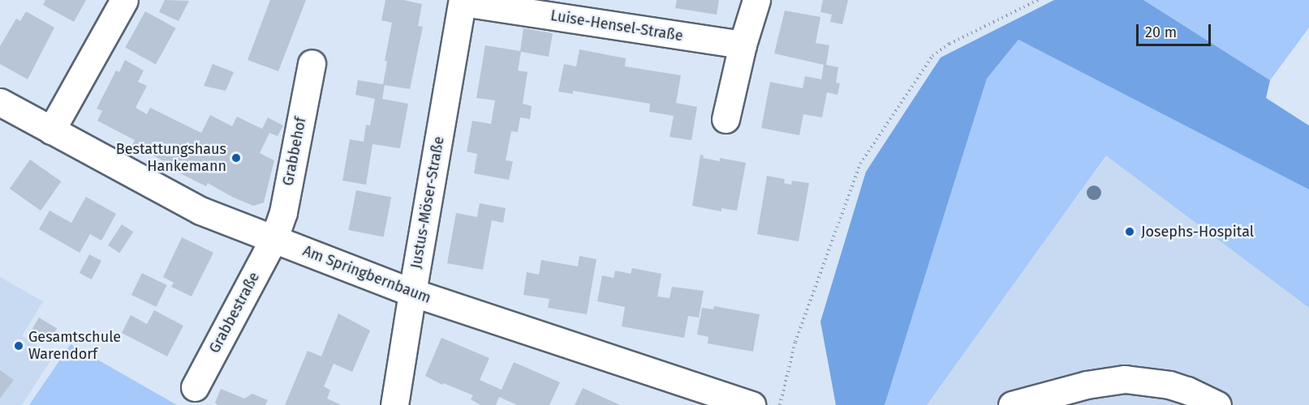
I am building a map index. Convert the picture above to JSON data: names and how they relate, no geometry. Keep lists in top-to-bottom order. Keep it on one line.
{"streets":{"street":["Luise-Hensel-Straße","Grabbehof","Justus-Möser-Straße","Am Springbernbaum","Grabbestraße"]},"crossings":[["Luise-Hensel-Straße","Justus-Möser-Straße"],["Grabbehof","Am Springbernbaum"],["Grabbehof","Grabbestraße"],["Justus-Möser-Straße","Am Springbernbaum"],["Am Springbernbaum","Grabbestraße"]],"places":["Bestattungshaus Hankemann","Josephs-Hospital","Gesamtschule Warendorf"],"scale_bar":"20 m"}
